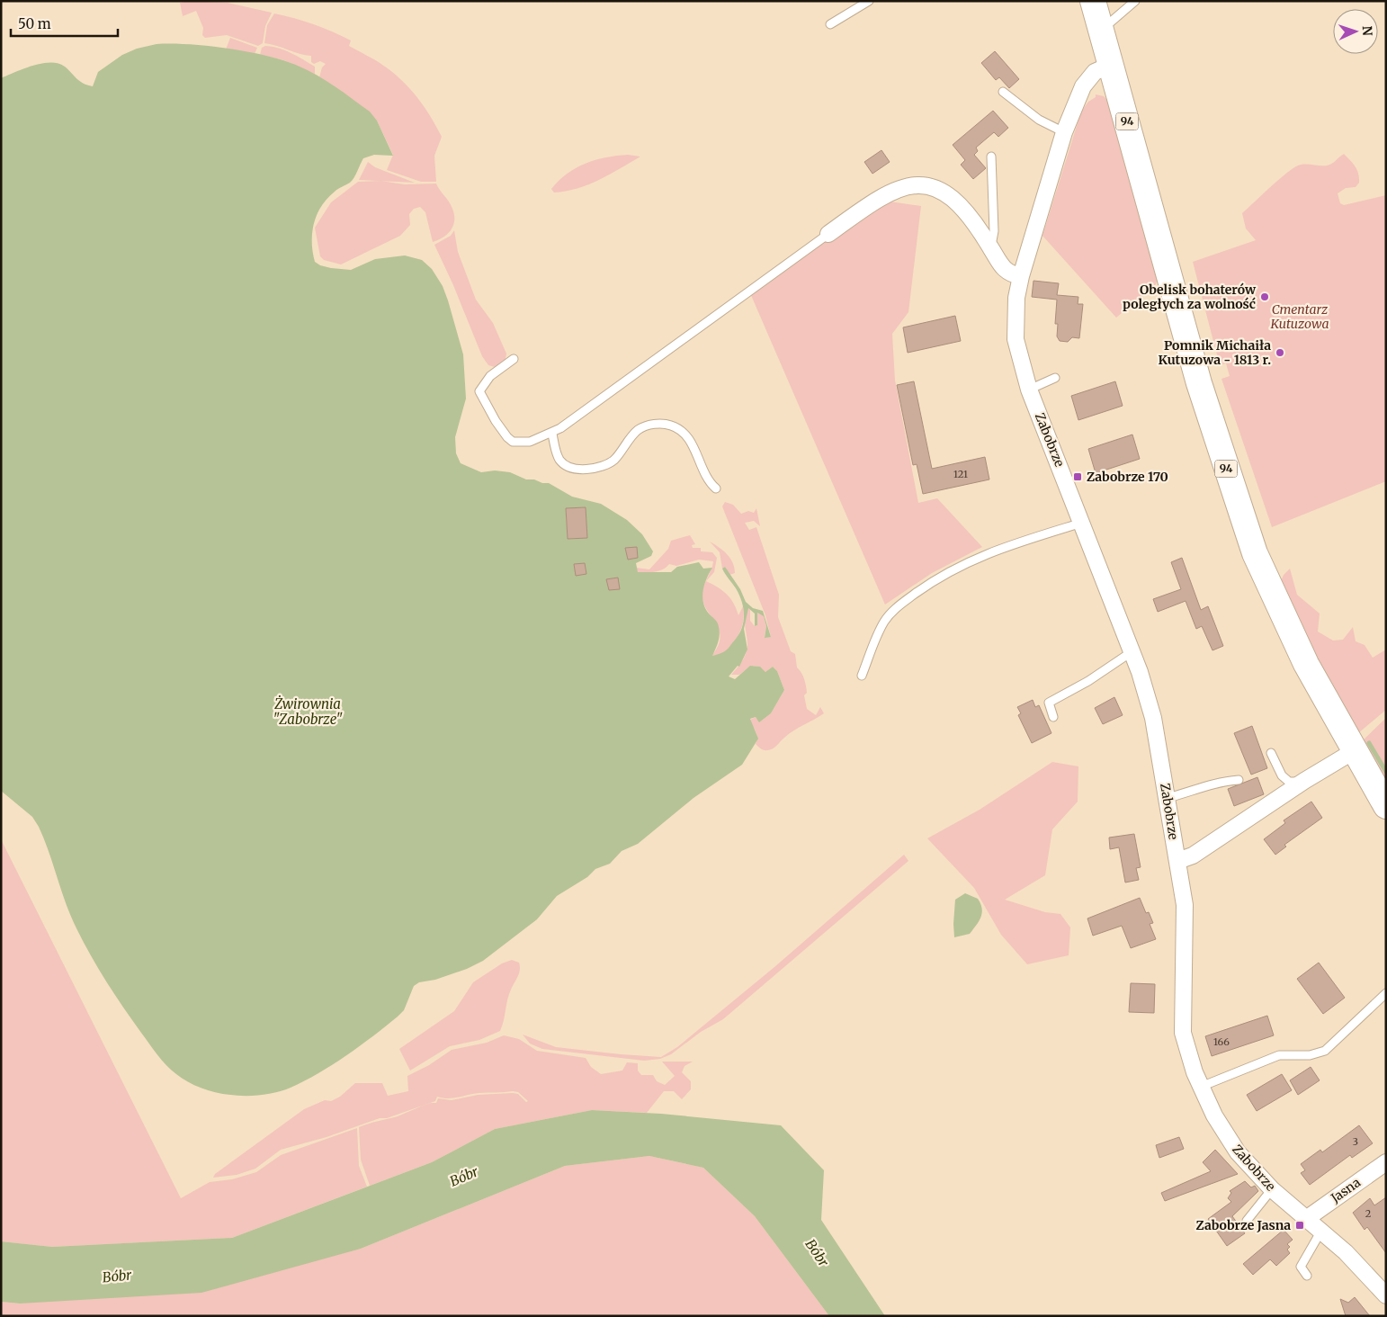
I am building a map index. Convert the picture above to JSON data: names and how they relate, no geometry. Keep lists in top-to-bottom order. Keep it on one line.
{"streets":{"main road":["94"],"street":["Zabobrze","Jasna"]},"crossings":[["94","Zabobrze"],["Zabobrze","Jasna"]],"water":["Żwirownia \"Zabobrze\"","Bóbr"],"parks":["Cmentarz Kutuzowa"],"places":{"other":["Obelisk bohaterów poległych za wolność","Pomnik Michaiła Kutuzowa - 1813 r."],"transit":["Zabobrze 170","Zabobrze Jasna"]},"house_numbers":["121","166","3","2"],"scale_bar":"50 m","north":"right"}
